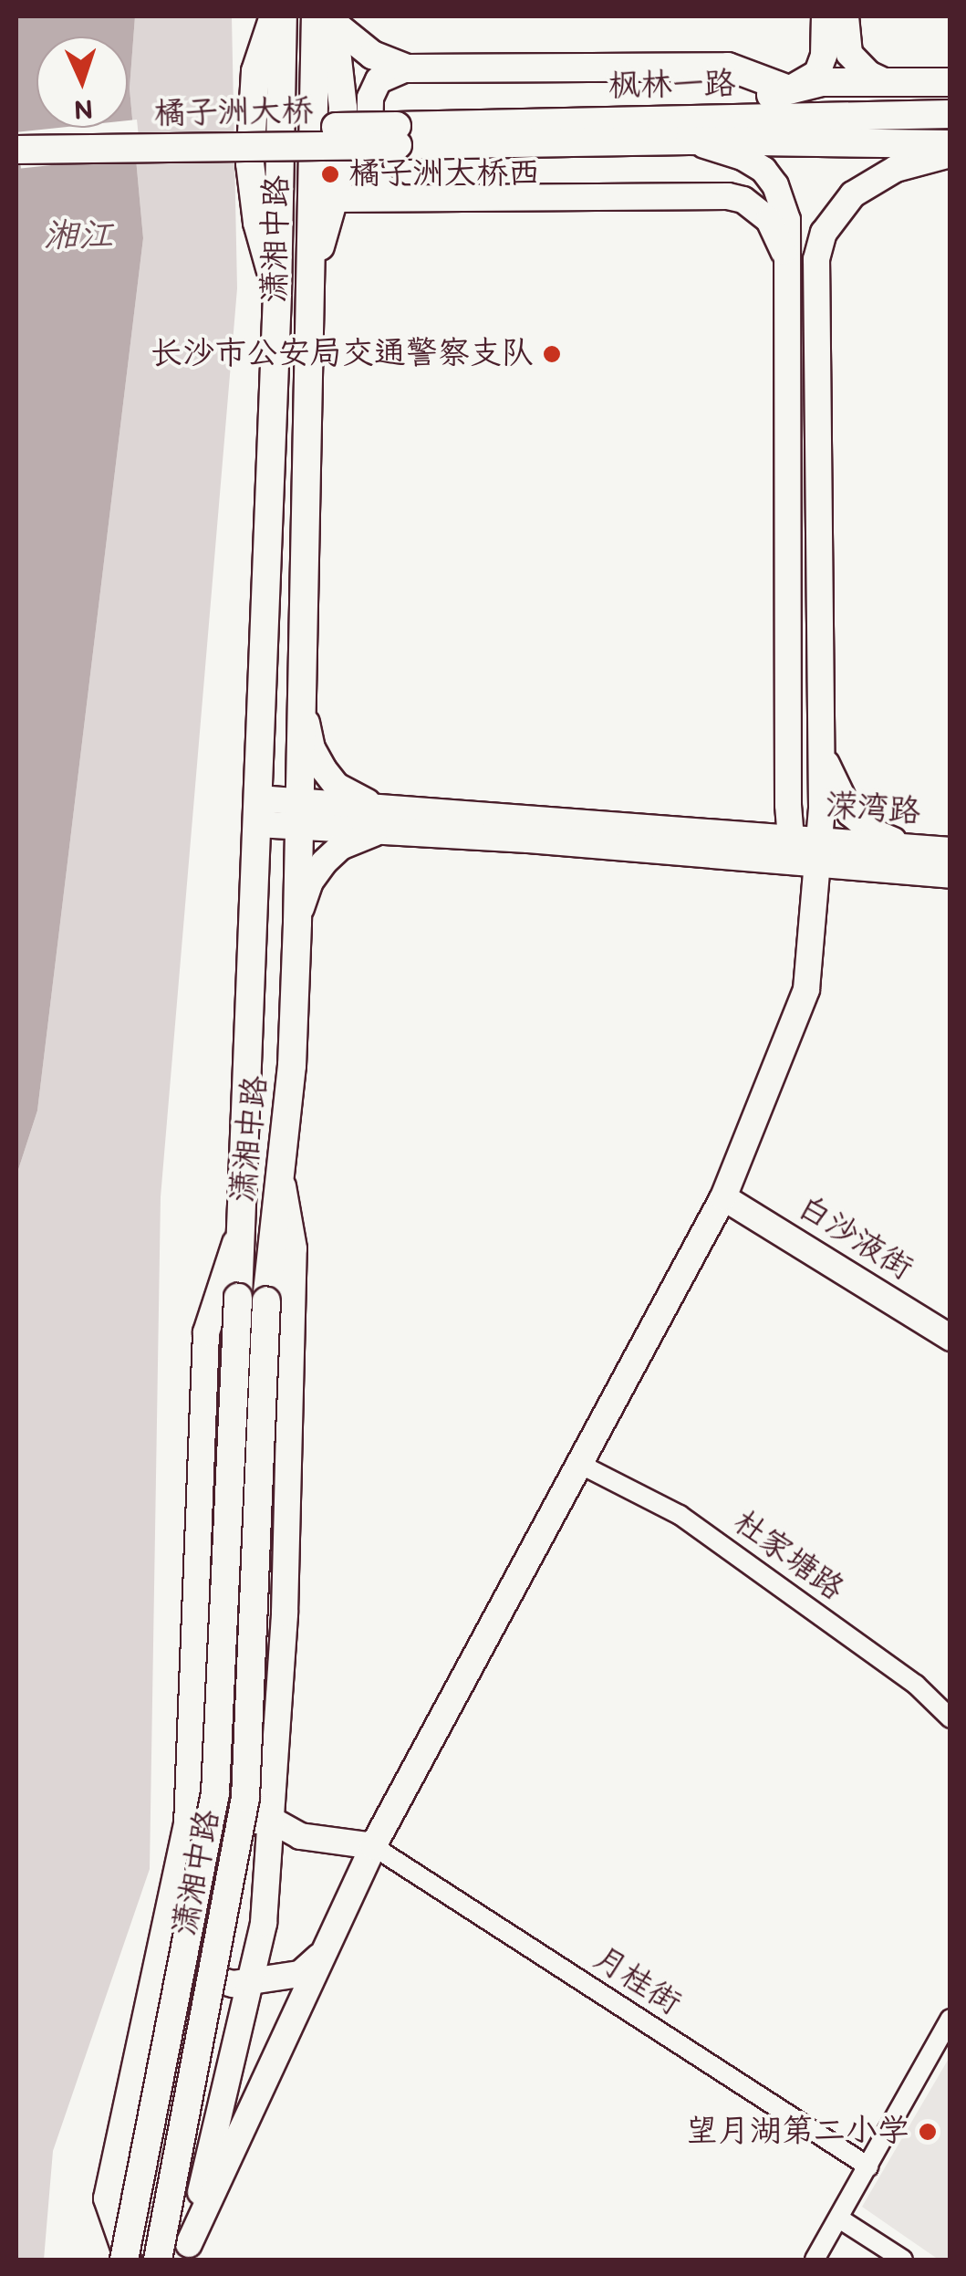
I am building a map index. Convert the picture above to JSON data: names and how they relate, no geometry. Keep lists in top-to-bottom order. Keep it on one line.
{"streets":{"main road":["枫林一路","橘子洲大桥","潇湘中路"],"street":["溁湾路","白沙液街","杜家塘路","月桂街"]},"crossings":[["枫林一路","橘子洲大桥"]],"water":["湘江"],"places":["橘子洲大桥西","长沙市公安局交通警察支队","望月湖第二小学"],"north":"bottom"}
